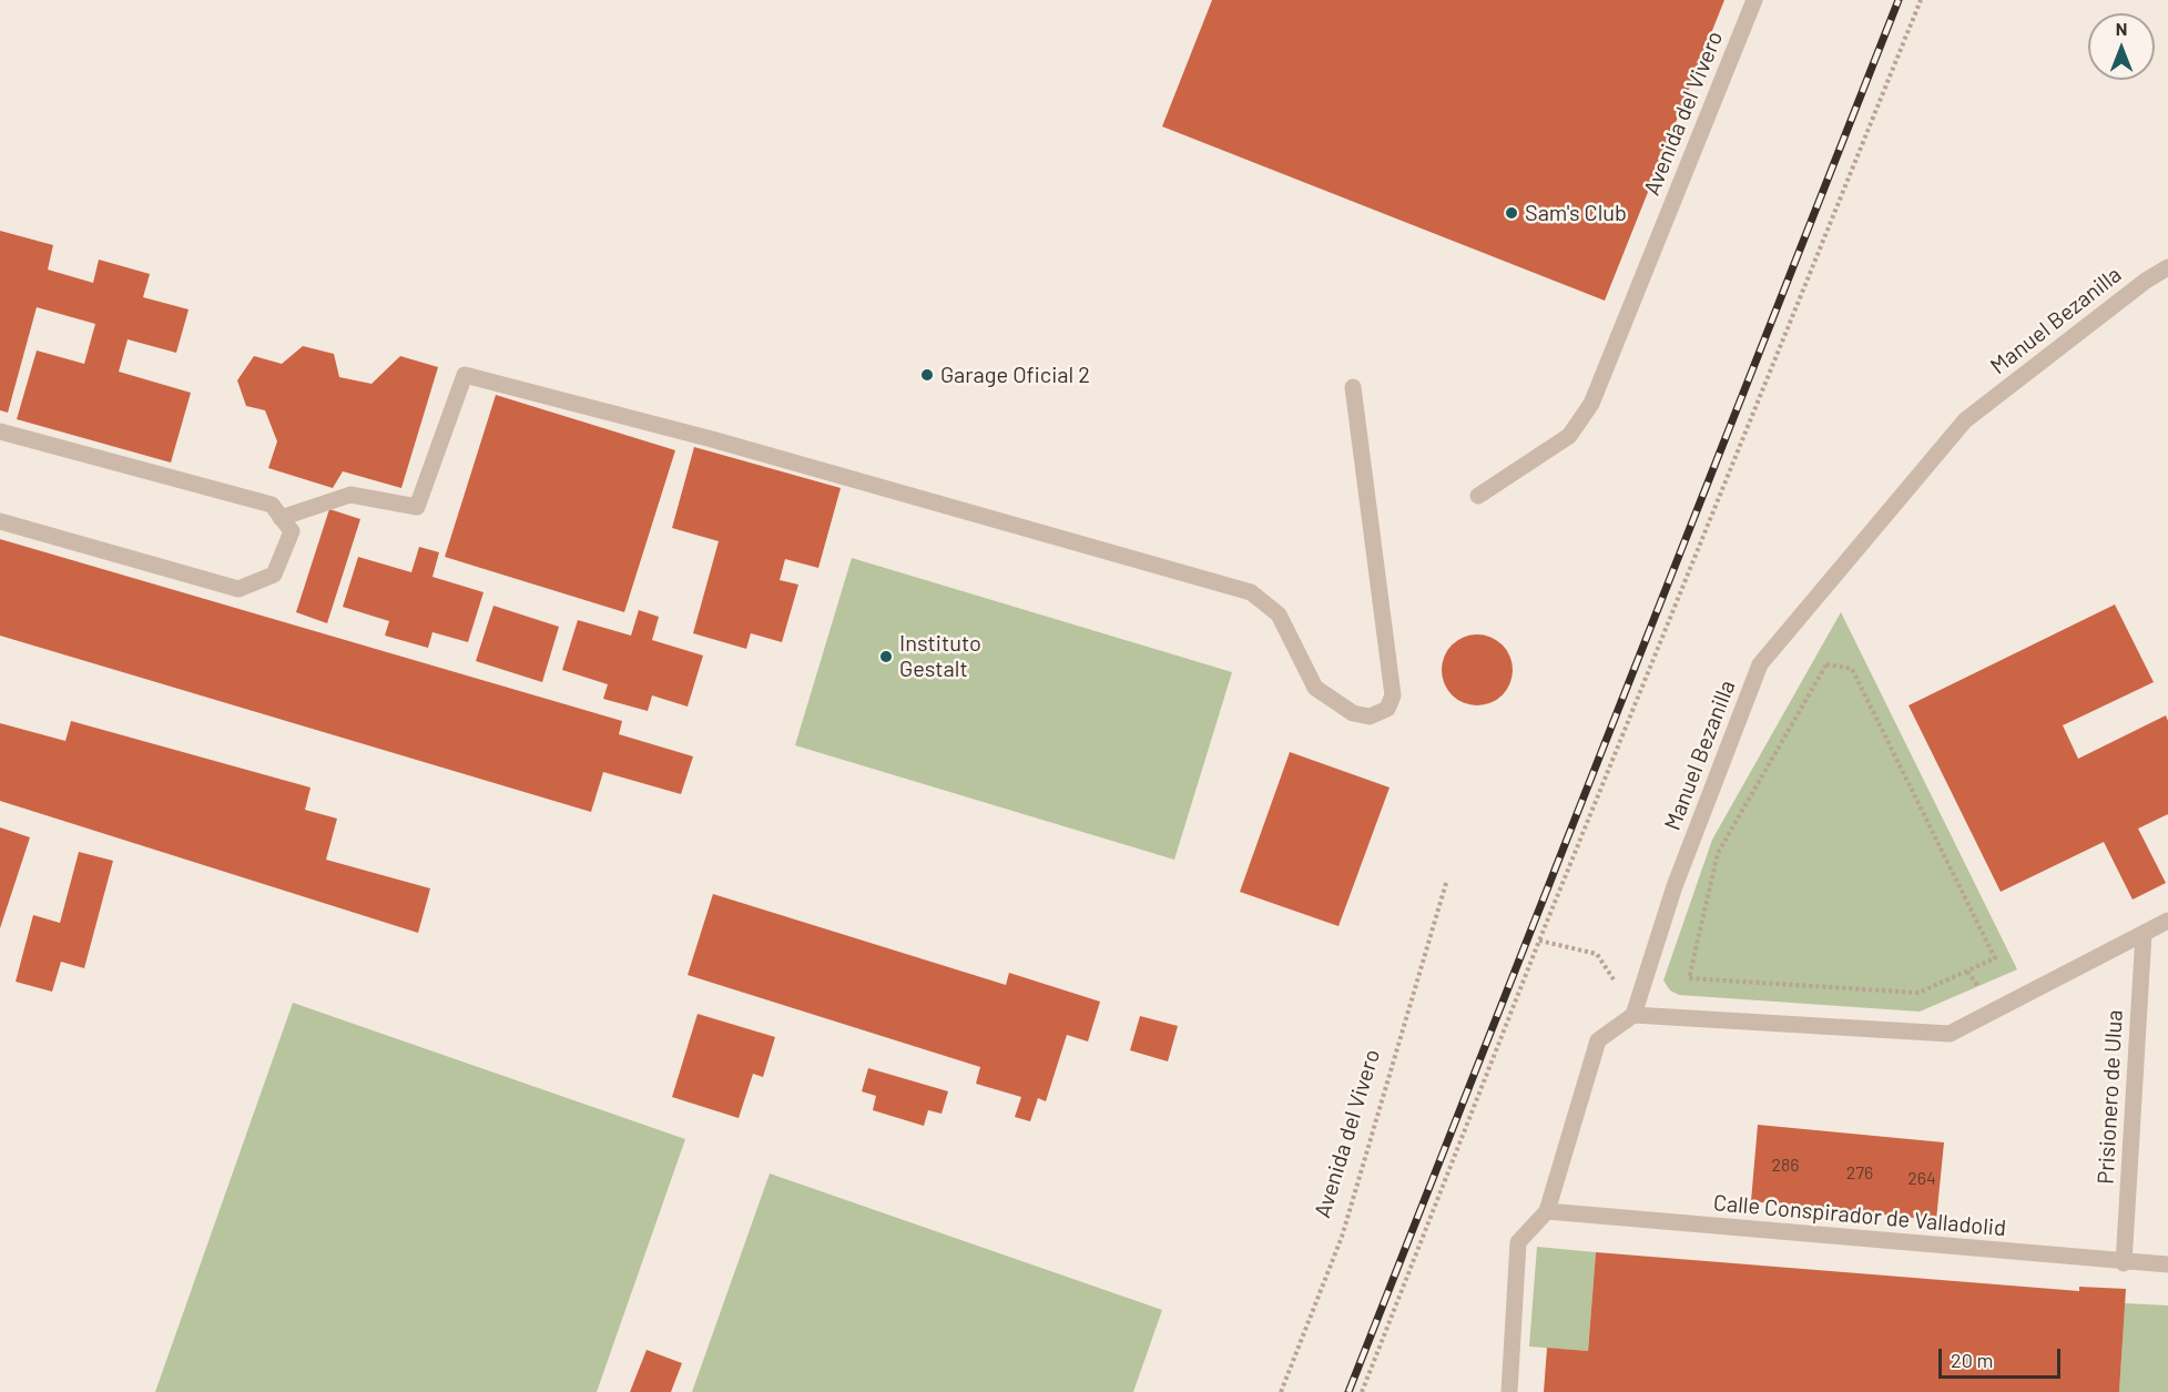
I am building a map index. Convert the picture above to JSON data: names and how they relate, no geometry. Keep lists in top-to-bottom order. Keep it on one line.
{"streets":{"street":["Avenida del Vivero","Manuel Bezanilla","Prisionero de Ulua","Calle Conspirador de Valladolid"]},"crossings":[["Prisionero de Ulua","Calle Conspirador de Valladolid"]],"places":["Sam's Club","Garage Oficial 2","Instituto Gestalt"],"house_numbers":["286","276","264"],"scale_bar":"20 m","north":"top"}
